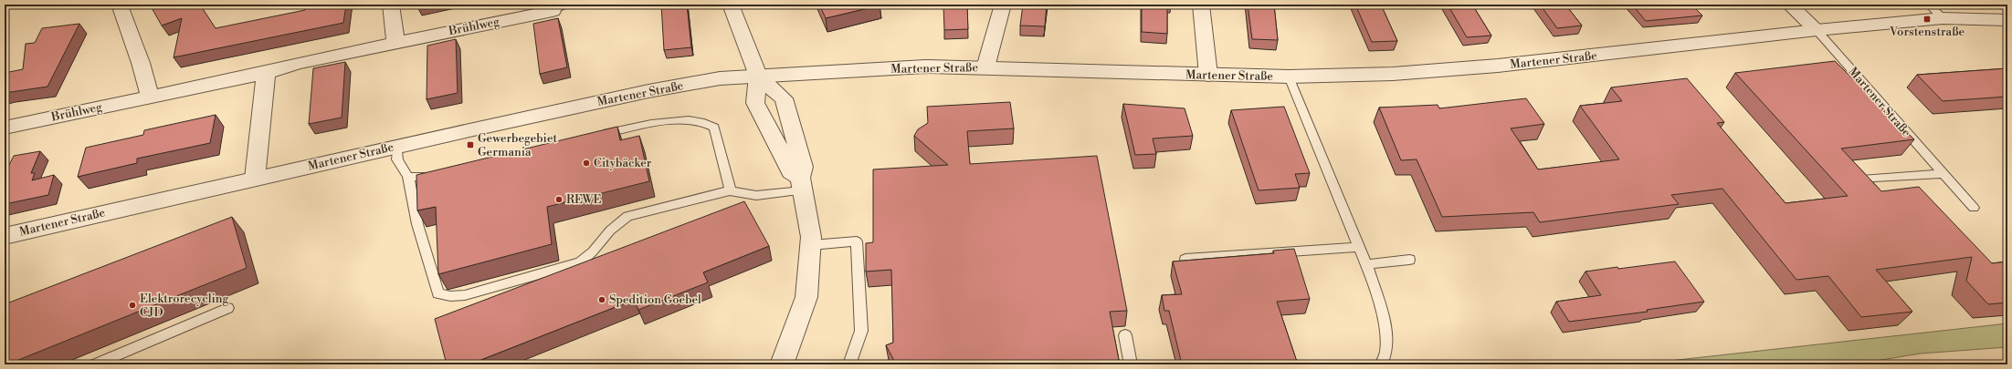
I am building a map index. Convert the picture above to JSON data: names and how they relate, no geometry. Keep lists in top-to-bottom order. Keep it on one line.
{"streets":{"street":["Brühlweg","Martener Straße"]},"places":{"transit":["Vorstenstraße","Gewerbegebiet Germania"],"other":["Citybäcker","REWE","Spedition Goebel","Elektrorecycling CJD"]}}
